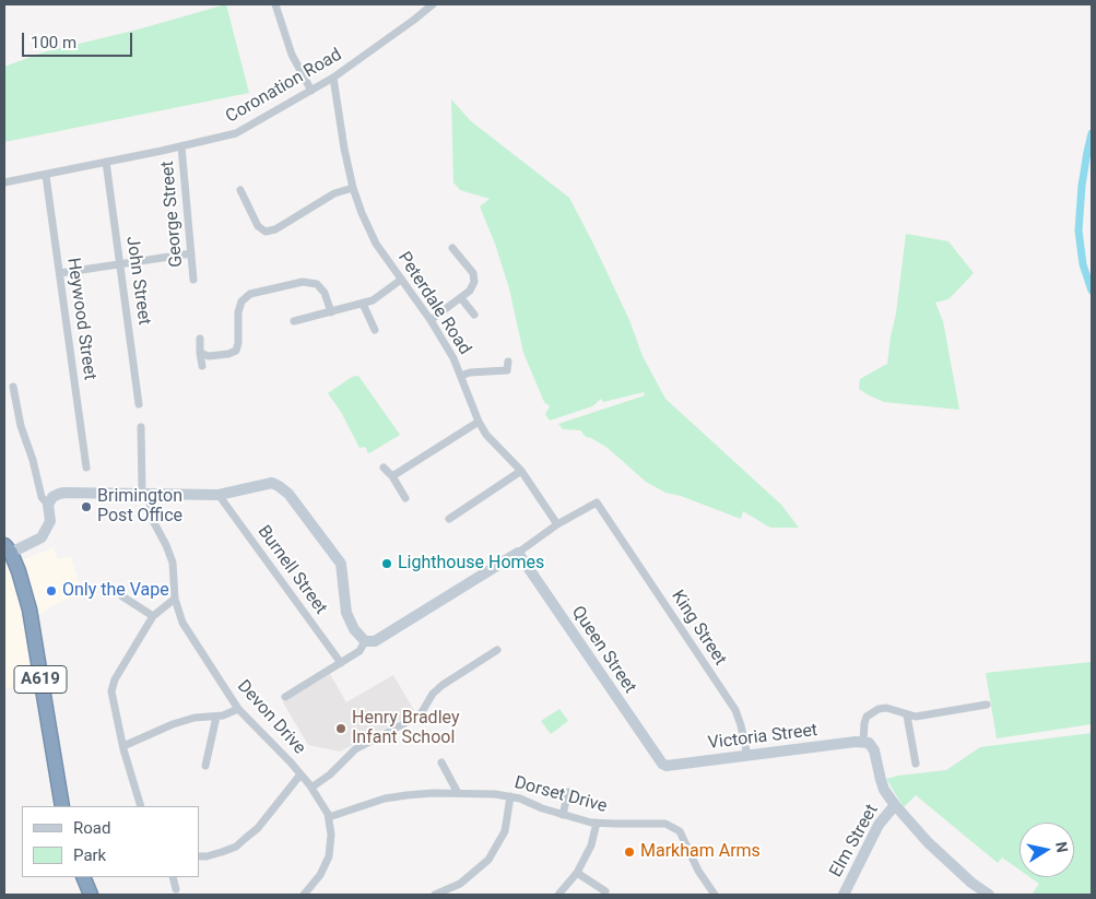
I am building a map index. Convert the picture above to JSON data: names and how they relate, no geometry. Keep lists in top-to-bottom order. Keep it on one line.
{"streets":{"highway":["A619"],"street":["Coronation Road","George Street","John Street","Peterdale Road","Heywood Street","Burnell Street","King Street","Queen Street","Devon Drive","Victoria Street","Dorset Drive","Elm Street"]},"crossings":[["Coronation Road","George Street"],["Coronation Road","John Street"],["Coronation Road","Peterdale Road"],["Coronation Road","Heywood Street"],["Peterdale Road","King Street"],["King Street","Victoria Street"],["Queen Street","Victoria Street"],["Devon Drive","Dorset Drive"]],"places":["Brimington Post Office","Lighthouse Homes","Only the Vape","Henry Bradley Infant School","Markham Arms"],"legend":["Road","Park"],"scale_bar":"100 m","north":"right"}
